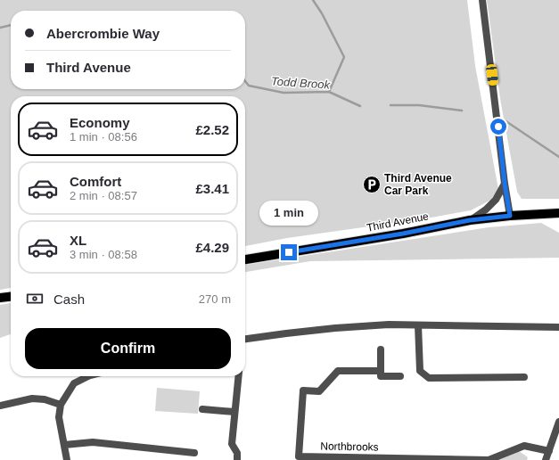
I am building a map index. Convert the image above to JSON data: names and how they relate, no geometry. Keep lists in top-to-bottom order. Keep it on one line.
{"streets":{"main road":["Third Avenue"],"street":["Northbrooks"]},"water":["Todd Brook"],"places":{"parking":["Third Avenue Car Park"]},"page":{"banner":["Abercrombie Way","Third Avenue"],"list":[{"name":"Economy","note":"1 min · 08:56","value":"£2.52"},{"name":"Comfort","note":"2 min · 08:57","value":"£3.41"},{"name":"XL","note":"3 min · 08:58","value":"£4.29"}],"bubble":"1 min","pay":["Cash","270 m"],"buttons":"Confirm"}}
